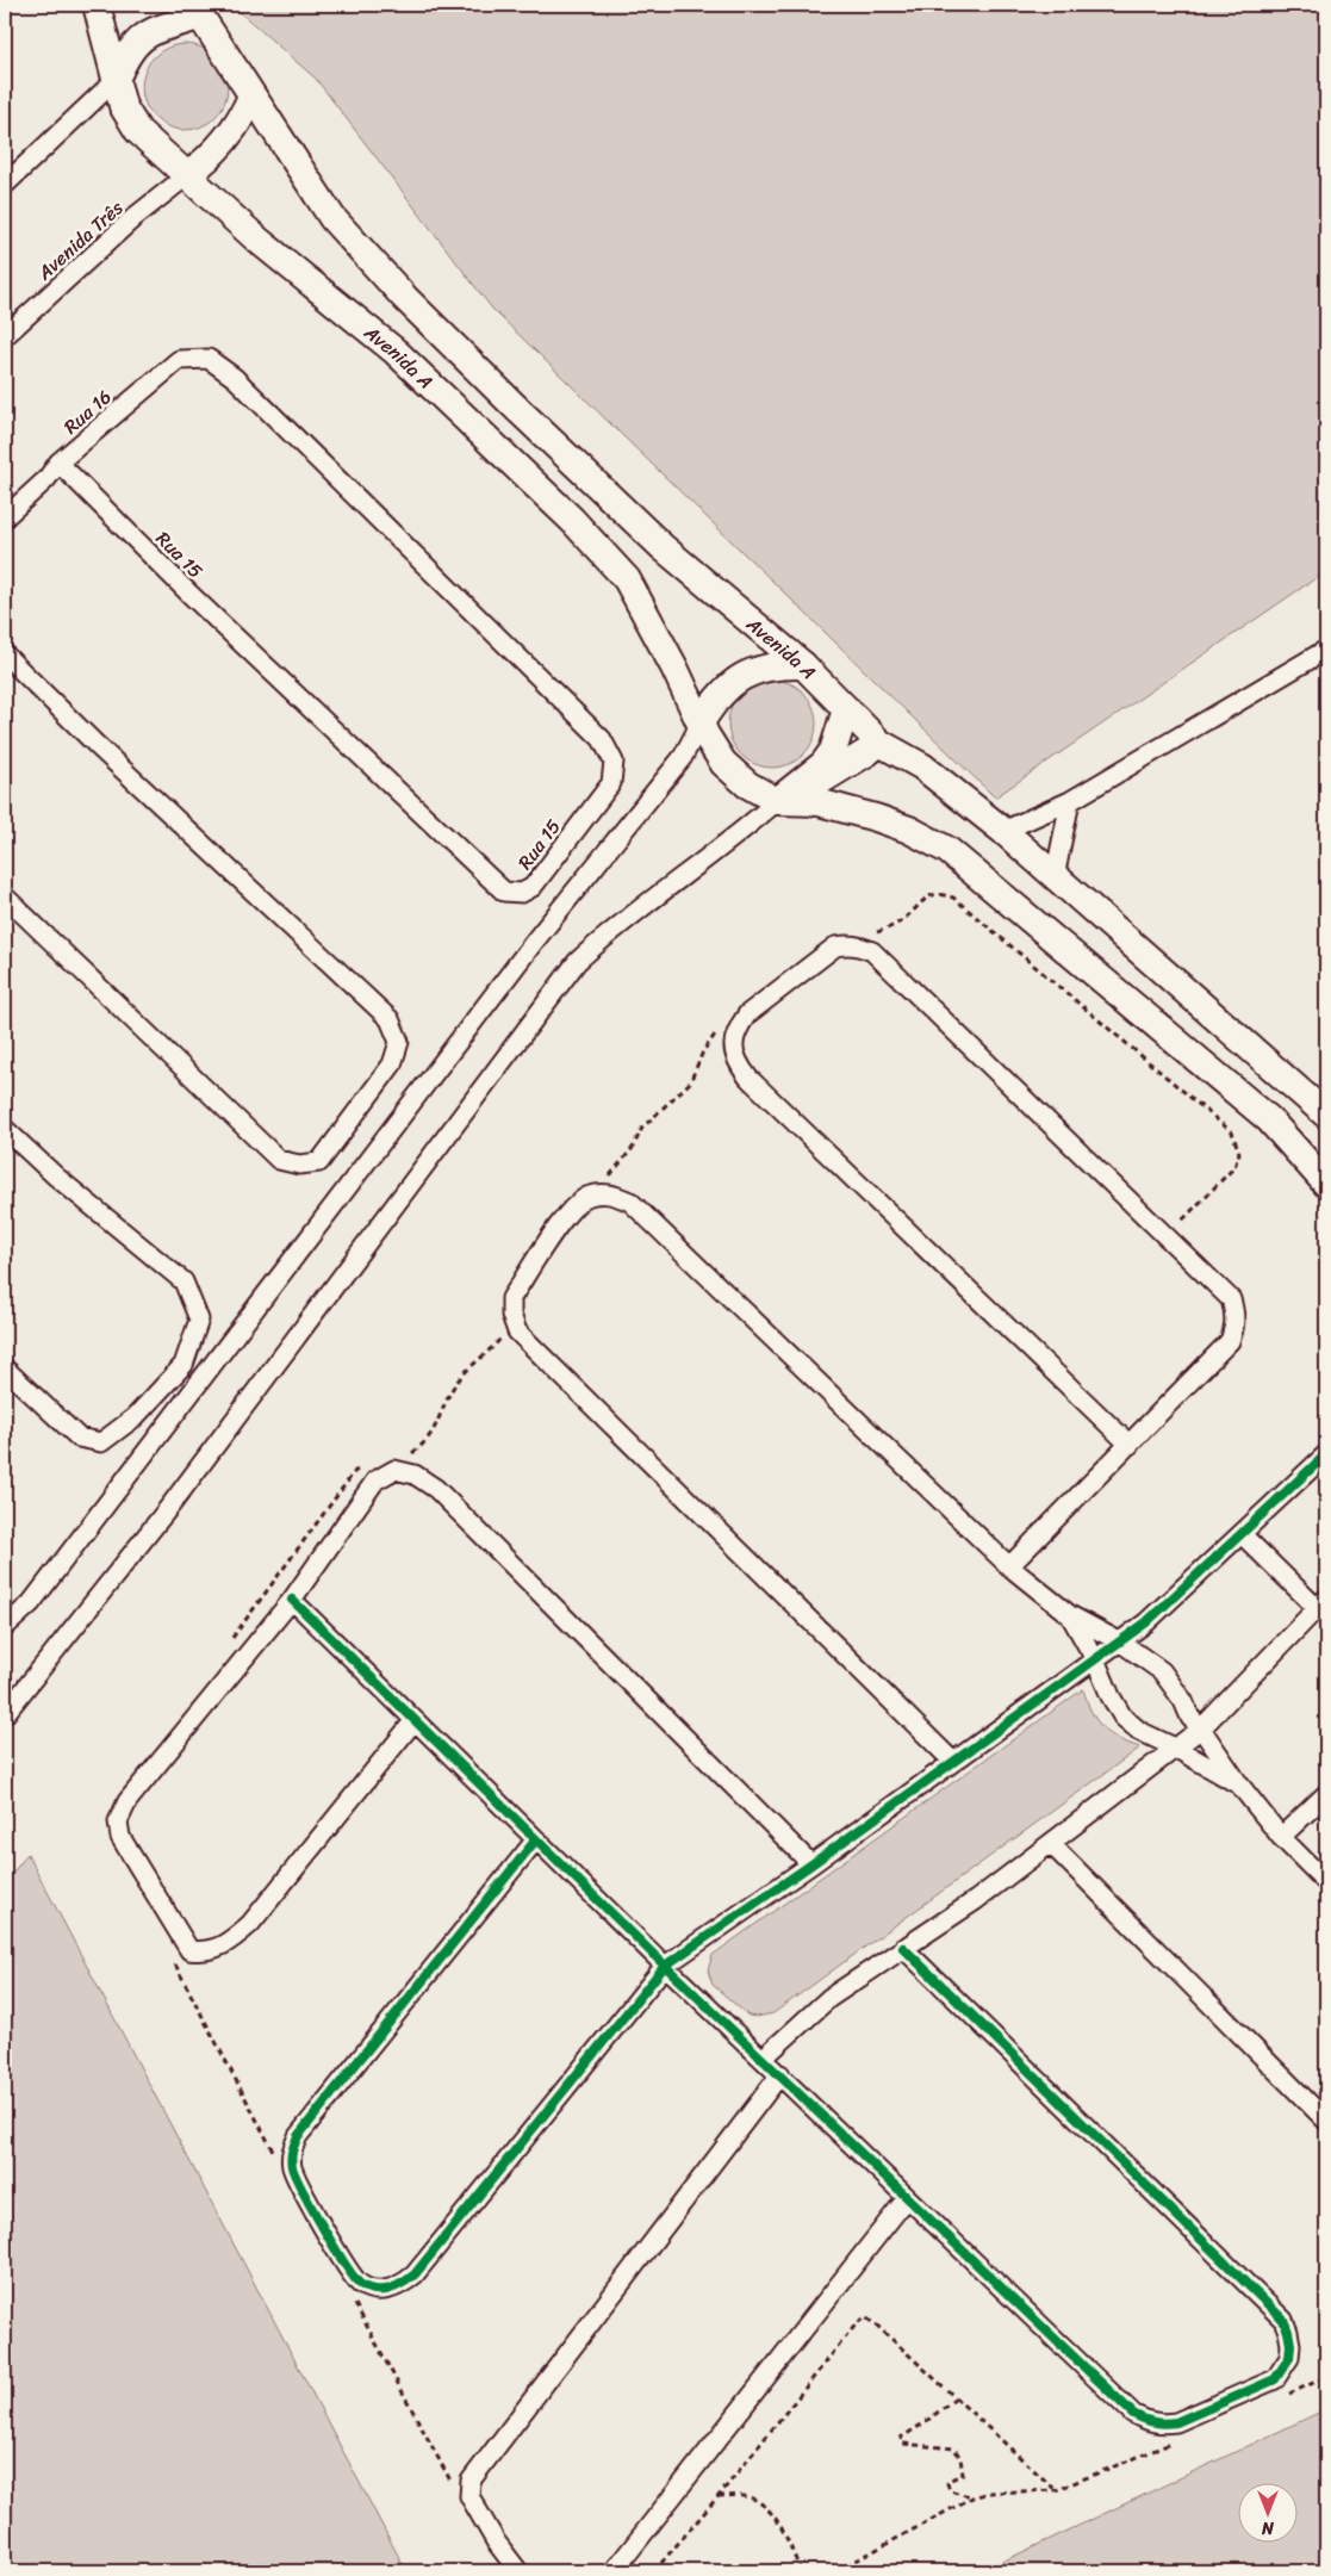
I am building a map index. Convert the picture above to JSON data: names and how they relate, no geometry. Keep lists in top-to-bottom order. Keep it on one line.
{"streets":{"main road":["Avenida A"],"street":["Avenida Três","Rua 16","Rua 15"]},"crossings":[["Avenida Três","Avenida A"],["Rua 16","Rua 15"]],"north":"bottom"}
